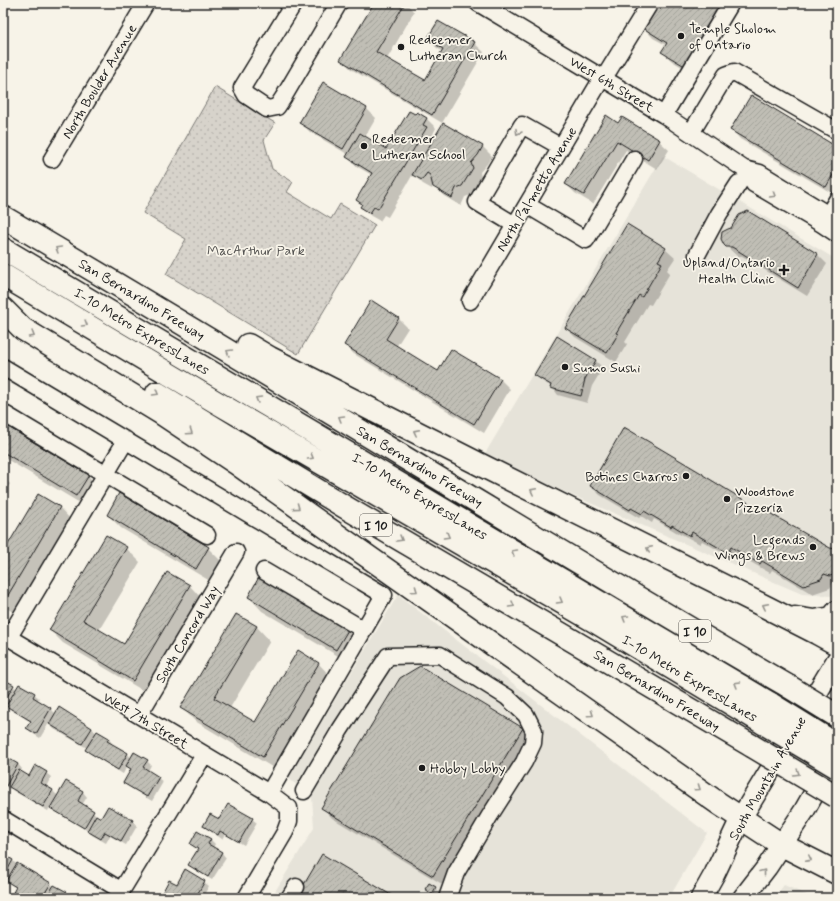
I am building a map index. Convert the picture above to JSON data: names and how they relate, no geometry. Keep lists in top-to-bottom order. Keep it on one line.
{"streets":{"highway":["San Bernardino Freeway","I-10 Metro ExpressLanes","I 10"],"main road":["South Mountain Avenue"],"street":["North Boulder Avenue","West 6th Street","North Palmetto Avenue","South Concord Way","West 7th Street"]},"crossings":[["West 6th Street","North Palmetto Avenue"],["South Concord Way","West 7th Street"]],"parks":["MacArthur Park"],"places":{"other":["Temple Sholom of Ontario","Redeemer Lutheran Church","Redeemer Lutheran School","Sumo Sushi","Botines Charros","Woodstone Pizzeria","Legends Wings & Brews","Hobby Lobby"],"health":["Upland/Ontario Health Clinic"]}}
